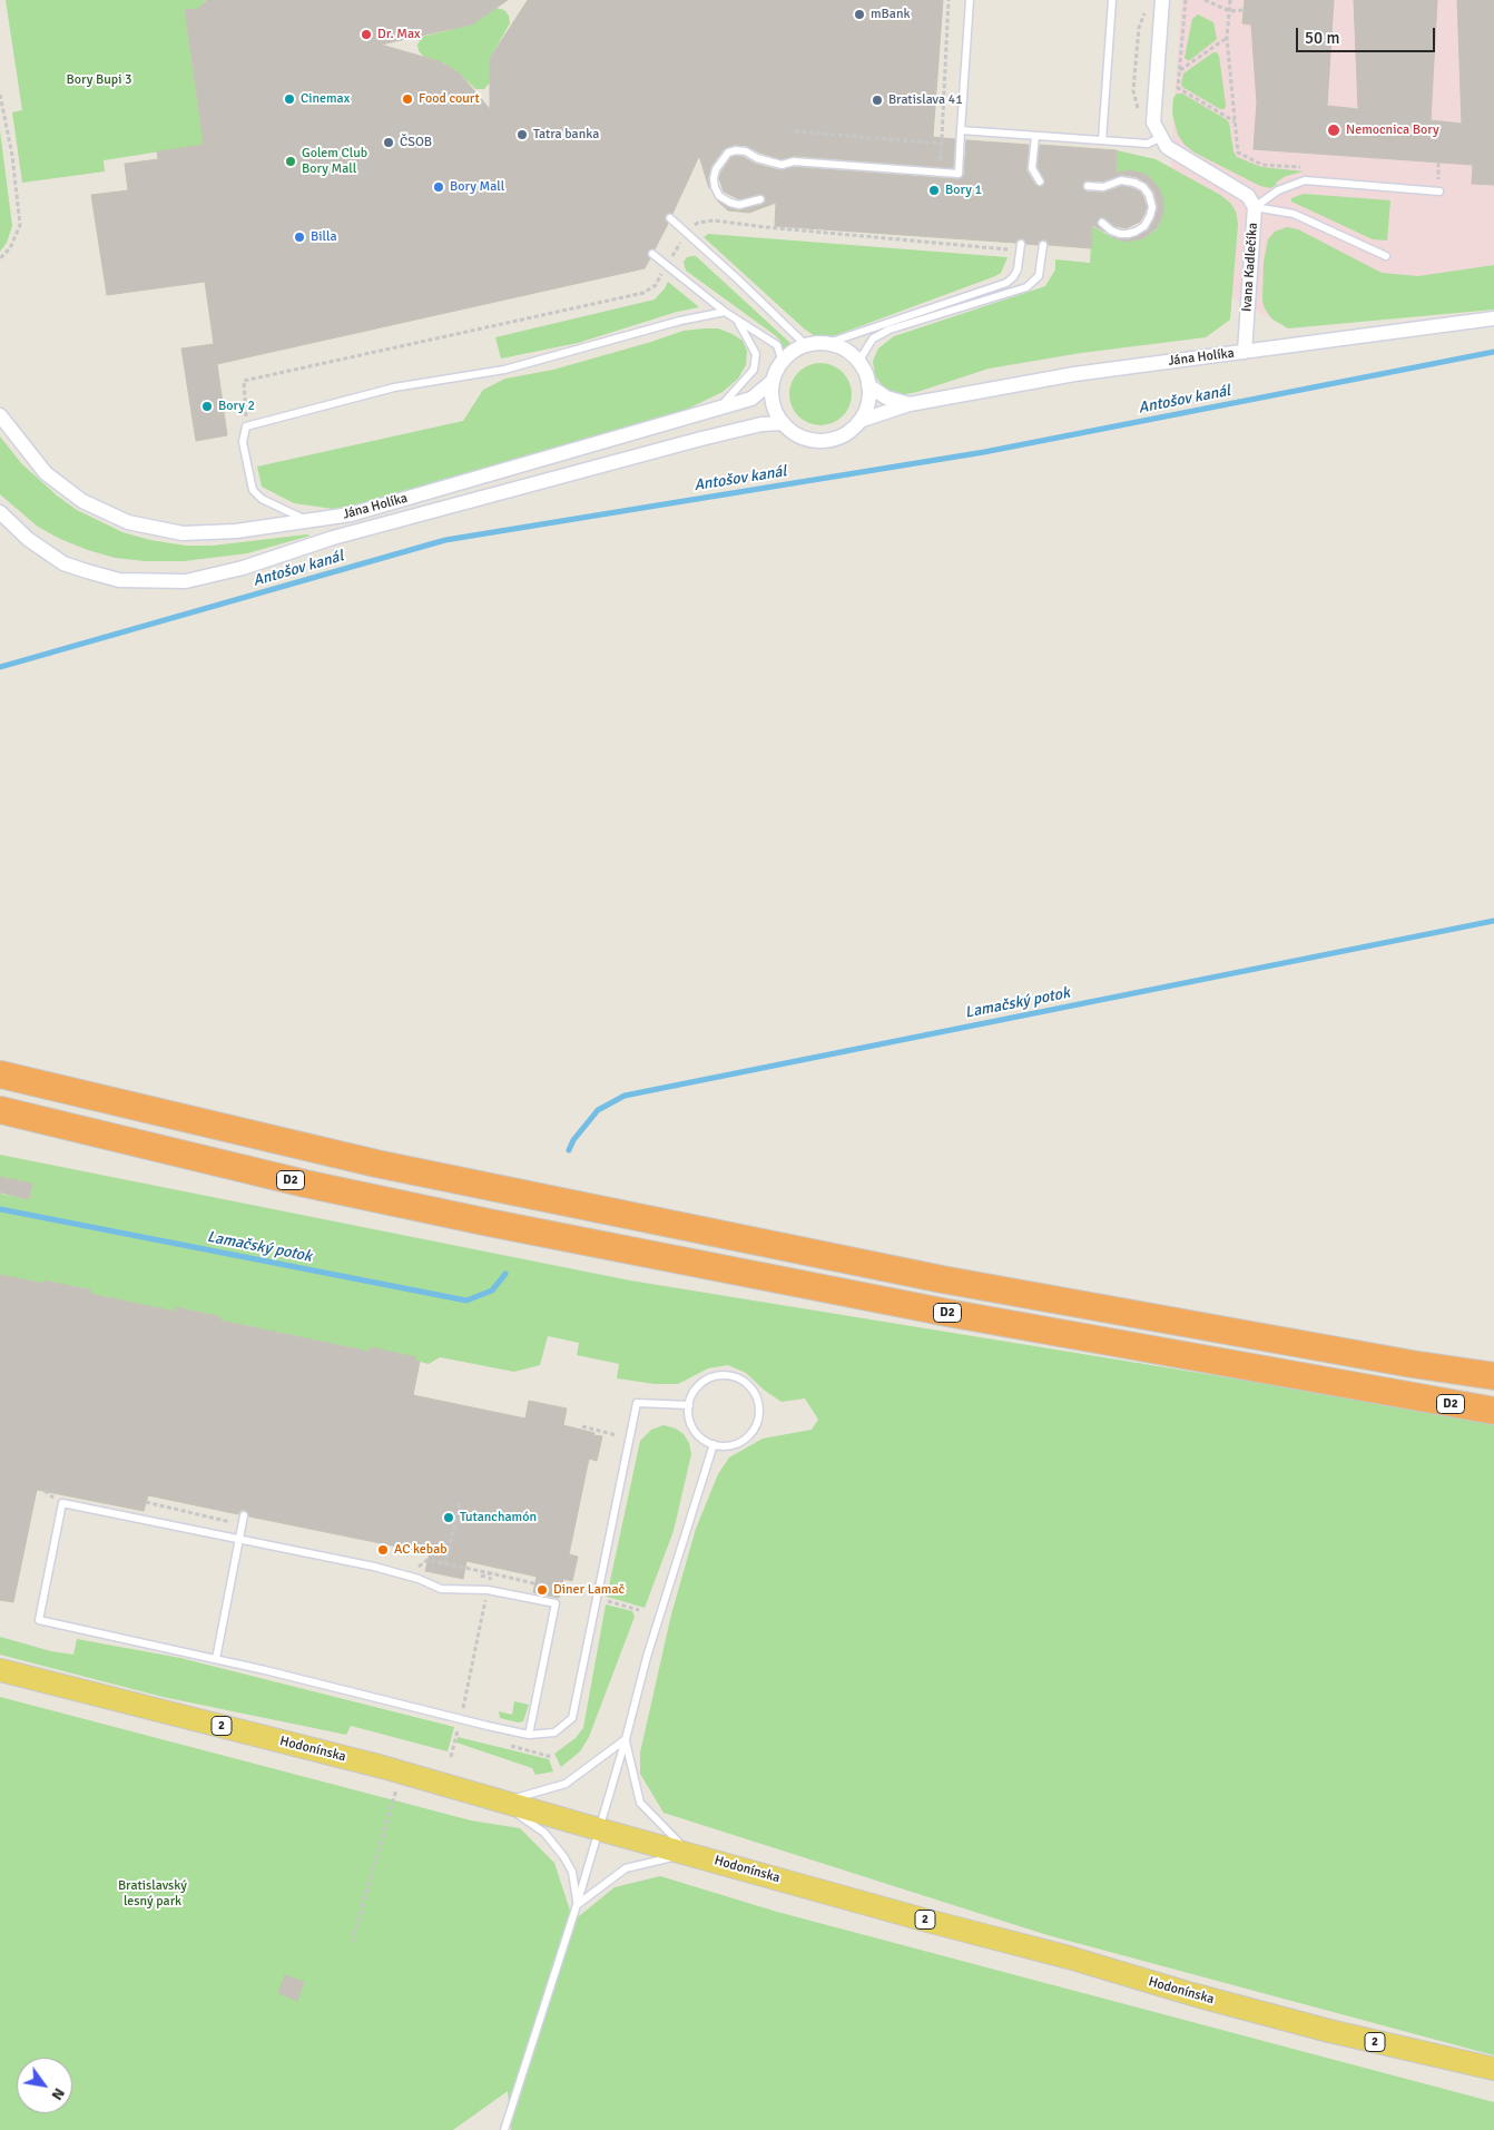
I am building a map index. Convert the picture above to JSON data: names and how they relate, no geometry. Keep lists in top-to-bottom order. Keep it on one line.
{"streets":{"highway":["D2"],"main road":["2","Hodonínska"],"street":["Ivana Kadlečíka","Jána Holíka"]},"crossings":[["Ivana Kadlečíka","Jána Holíka"]],"water":["Antošov kanál","Lamačský potok"],"parks":["Bory Bupi 3","Bratislavský lesný park"],"places":["mBank","Dr. Max","Cinemax","Food court","Bratislava 41","Nemocnica Bory","Tatra banka","ČSOB","Golem Club Bory Mall","Bory Mall","Bory 1","Billa","Bory 2","Tutanchamón","AC kebab","Diner Lamač"],"scale_bar":"50 m","north":"bottom right"}
